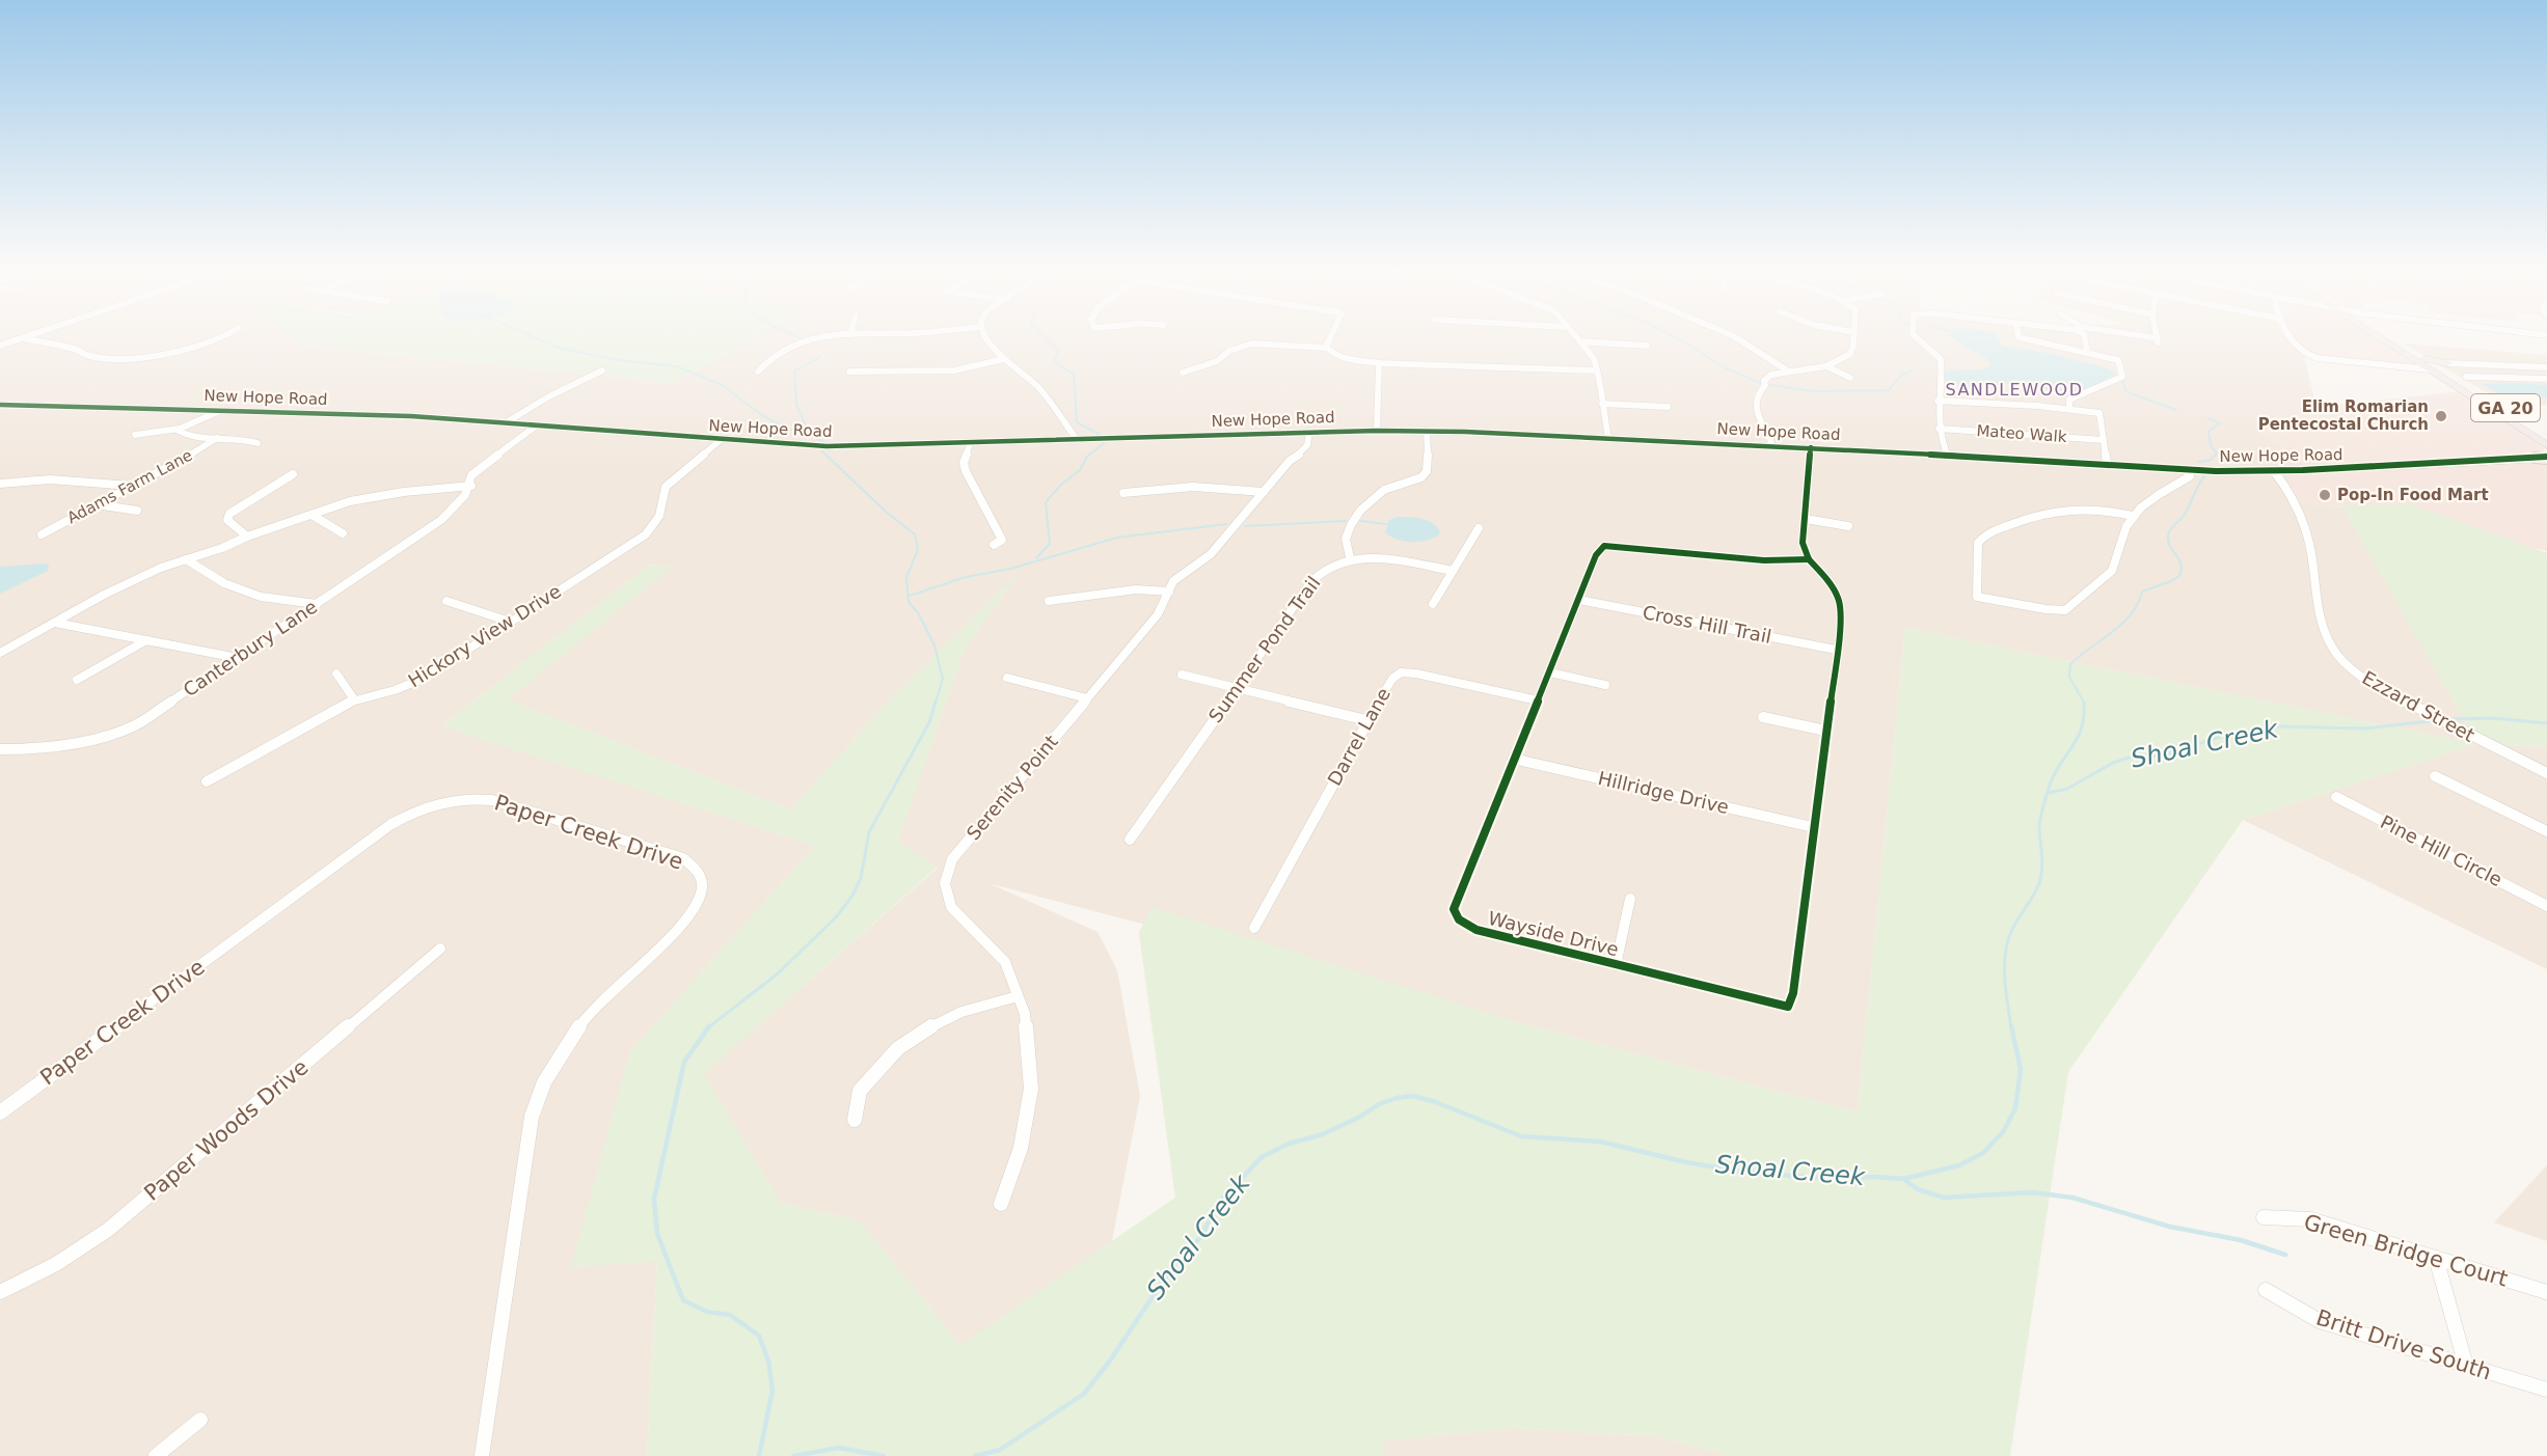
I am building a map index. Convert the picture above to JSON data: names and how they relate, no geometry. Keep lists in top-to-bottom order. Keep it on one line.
{"streets":{"highway":["GA 20"],"street":["New Hope Road","Mateo Walk","Adams Farm Lane","Cross Hill Trail","Hickory View Drive","Canterbury Lane","Summer Pond Trail","Ezzard Street","Darrel Lane","Serenity Point","Hillridge Drive","Paper Creek Drive","Pine Hill Circle","Wayside Drive","Paper Woods Drive","Green Bridge Court","Britt Drive South"]},"crossings":[["New Hope Road","Hickory View Drive"],["New Hope Road","Canterbury Lane"],["New Hope Road","Ezzard Street"],["New Hope Road","Serenity Point"],["Cross Hill Trail","Wayside Drive"],["Darrel Lane","Wayside Drive"],["Hillridge Drive","Wayside Drive"]],"districts":["SANDLEWOOD"],"water":["Shoal Creek"],"places":["Elim Romarian Pentecostal Church","Pop-In Food Mart"]}
